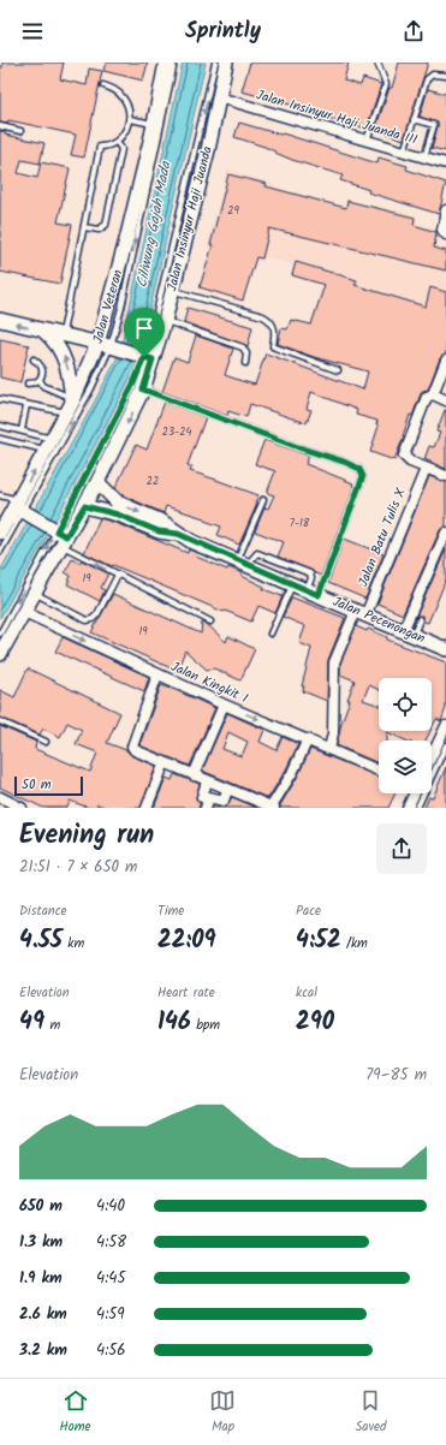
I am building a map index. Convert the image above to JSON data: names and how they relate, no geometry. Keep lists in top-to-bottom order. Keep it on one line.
{"streets":{"main road":["Jalan Insinyur Haji Juanda","Jalan Veteran","Jalan Pecenongan"],"street":["Jalan Insinyur Haji Juanda III","Jalan Batu Tulis X","Jalan Kingkit I"]},"crossings":[["Jalan Insinyur Haji Juanda III","Jalan Insinyur Haji Juanda"],["Jalan Insinyur Haji Juanda","Jalan Pecenongan"],["Jalan Insinyur Haji Juanda","Jalan Kingkit I"],["Jalan Batu Tulis X","Jalan Pecenongan"],["Jalan Batu Tulis X","Jalan Kingkit I"]],"water":["Ciliwung Gajah Mada"],"house_numbers":["29","23-24","22","7-18","19","19"],"scale_bar":"50 m","page":{"header":"Sprintly","scale":"50 m","heading":["Evening run","21:51 · 7 × 650 m"],"stats":[["Distance","4.55 km"],["Time","22:09"],["Pace","4:52 /km"],["Elevation","49 m"],["Heart rate","146 bpm"],["kcal","290"]],"chart":["Elevation","79–85 m"],"list":[{"name":"650 m","note":"4:40"},{"name":"1.3 km","note":"4:58"},{"name":"1.9 km","note":"4:45"},{"name":"2.6 km","note":"4:59"},{"name":"3.2 km","note":"4:56"}],"tabs":["Home","Map","Saved"]}}
